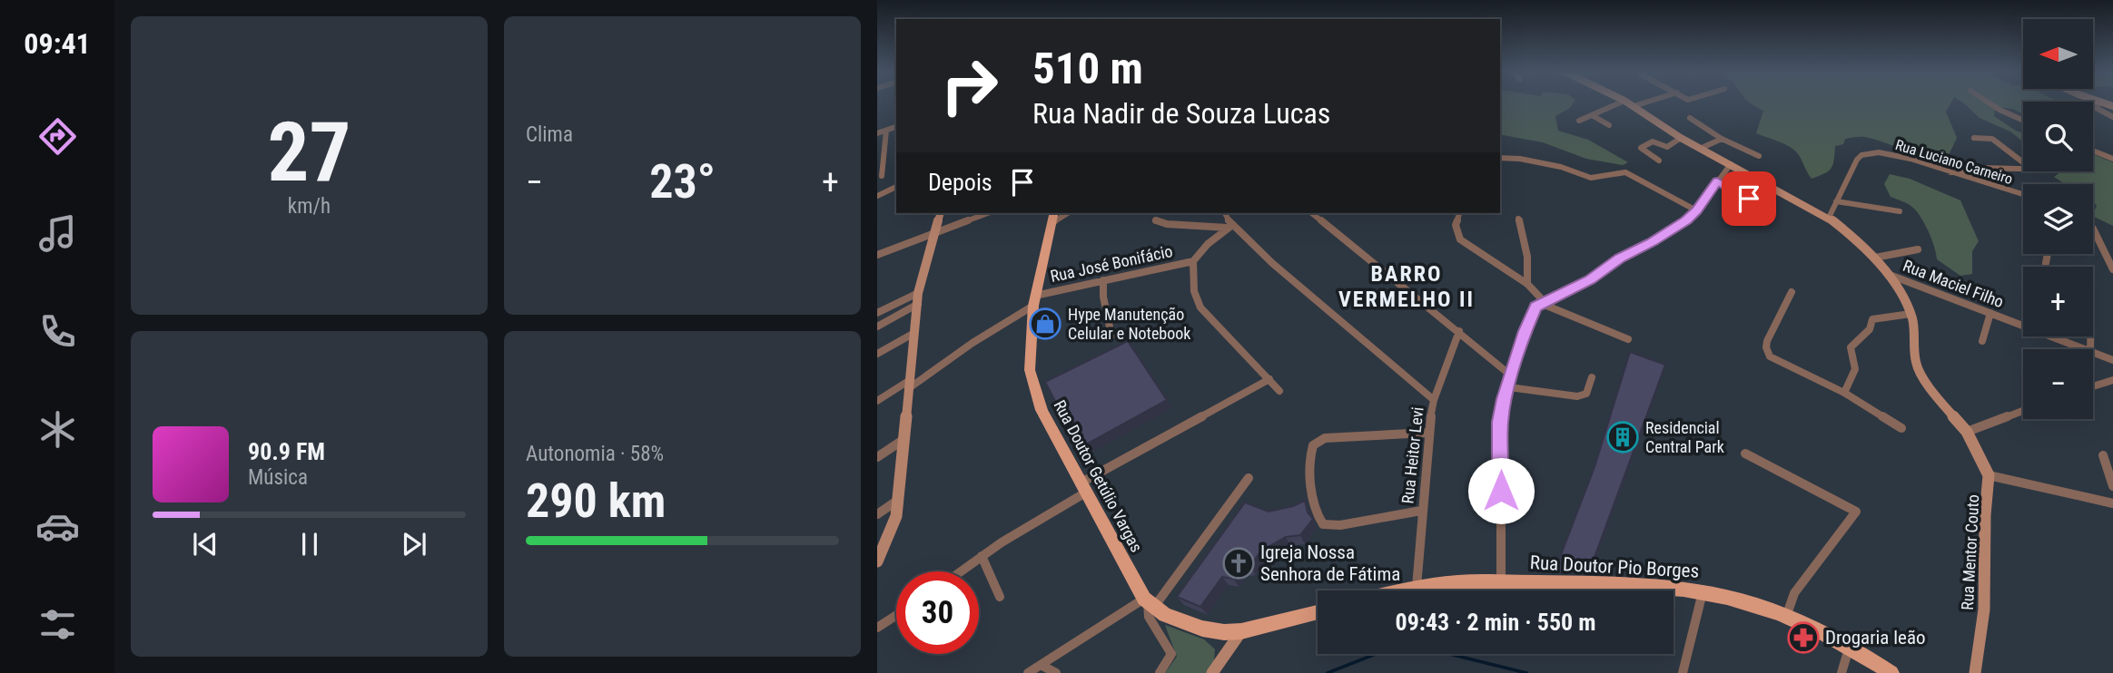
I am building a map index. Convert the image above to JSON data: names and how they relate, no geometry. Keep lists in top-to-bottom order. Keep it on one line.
{"streets":{"main road":["Rua Doutor Getúlio Vargas","Rua Doutor Pio Borges"],"street":["Rua Luciano Carneiro","Rua José Bonifácio","Rua Maciel Filho","Rua Heitor Levi","Rua Mentor Couto"]},"crossings":[["Rua Luciano Carneiro","Rua Mentor Couto"],["Rua José Bonifácio","Rua Doutor Getúlio Vargas"],["Rua Maciel Filho","Rua Mentor Couto"],["Rua Heitor Levi","Rua Doutor Pio Borges"]],"districts":["BARRO VERMELHO II"],"places":{"shop":["Hype Manutenção Celular e Notebook"],"building":["Residencial Central Park"],"church":["Igreja Nossa Senhora de Fátima"],"pharmacy":["Drogaria leão"]},"north":"left","page":{"tabs":"09:41","tile":[["27","km/h"],"Clima",["Autonomia · 58%","290 km"]],"map_buttons":["+","−"],"turn":["510 m","Rua Nadir de Souza Lucas"],"then":"Depois","heat":["−","23°","+"],"song":["90.9 FM","Música"],"limit":"30","trip":"09:43 · 2 min · 550 m"}}
